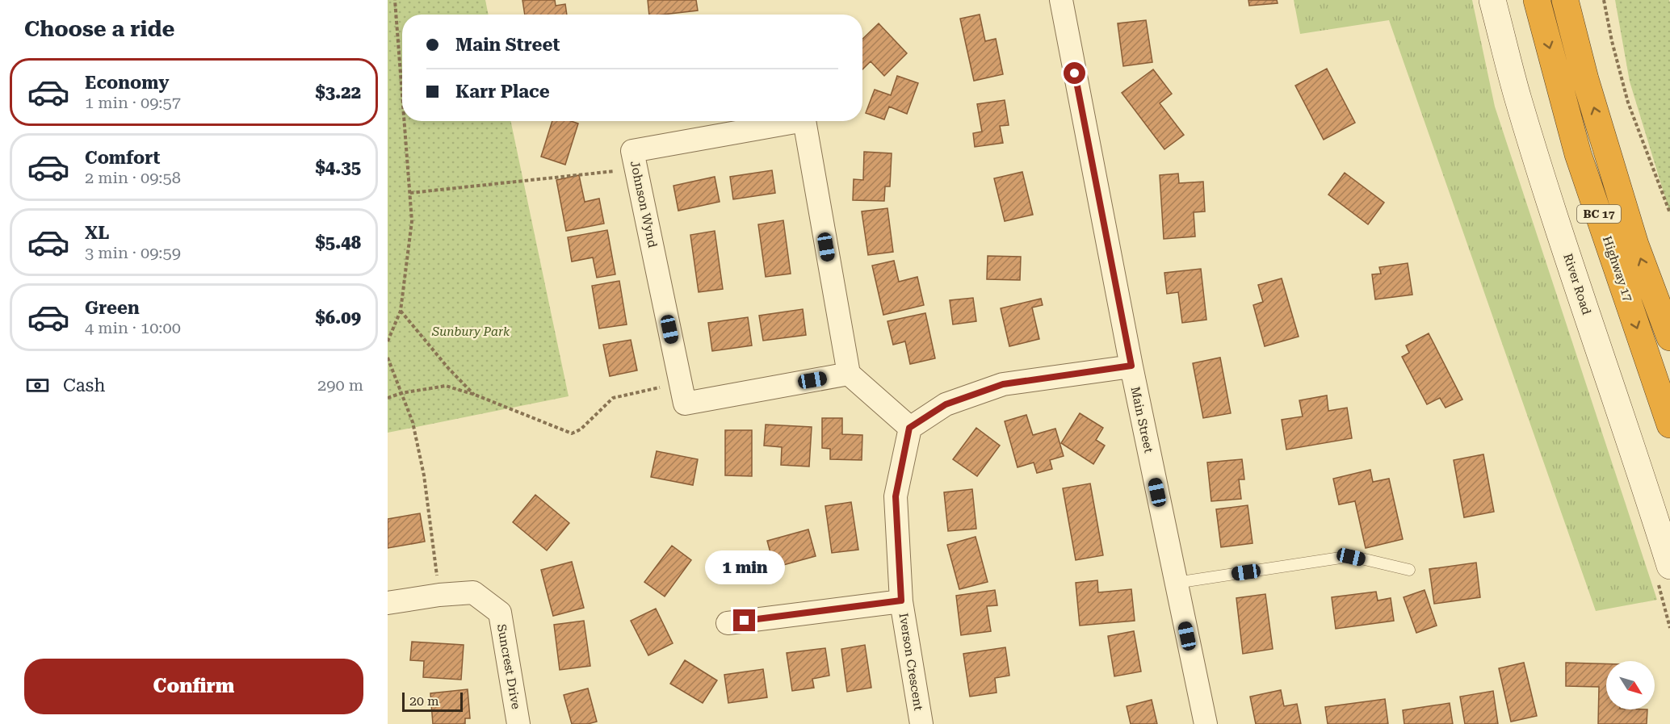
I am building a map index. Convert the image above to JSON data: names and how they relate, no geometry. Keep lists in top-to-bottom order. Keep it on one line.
{"streets":{"highway":["BC 17","Highway 17"],"street":["Johnson Wynd","River Road","Main Street","Iverson Crescent","Suncrest Drive"]},"parks":["Sunbury Park"],"scale_bar":"20 m","north":"bottom right","page":{"heading":"Choose a ride","banner":["Main Street","Karr Place"],"list":[{"name":"Economy","note":"1 min · 09:57","value":"$3.22"},{"name":"Comfort","note":"2 min · 09:58","value":"$4.35"},{"name":"XL","note":"3 min · 09:59","value":"$5.48"},{"name":"Green","note":"4 min · 10:00","value":"$6.09"}],"pay":["Cash","290 m"],"bubble":"1 min","buttons":"Confirm","scale":"20 m"}}
